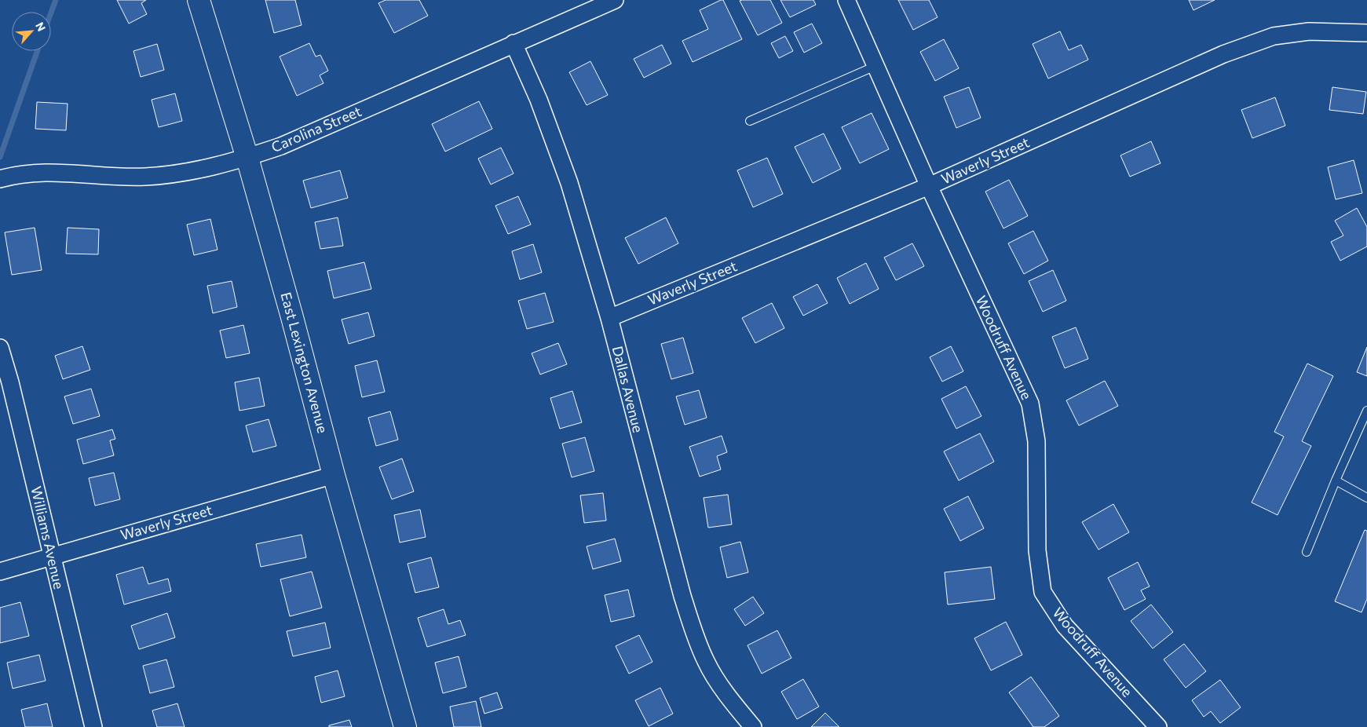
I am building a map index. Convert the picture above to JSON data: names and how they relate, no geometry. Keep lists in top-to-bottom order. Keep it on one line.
{"streets":{"main road":["East Lexington Avenue"],"street":["Carolina Street","Waverly Street","Woodruff Avenue","Dallas Avenue","Williams Avenue"]},"crossings":[["Carolina Street","East Lexington Avenue"],["Carolina Street","Dallas Avenue"],["Waverly Street","Woodruff Avenue"],["Waverly Street","East Lexington Avenue"],["Waverly Street","Dallas Avenue"],["Waverly Street","Williams Avenue"]],"north":"top right"}
